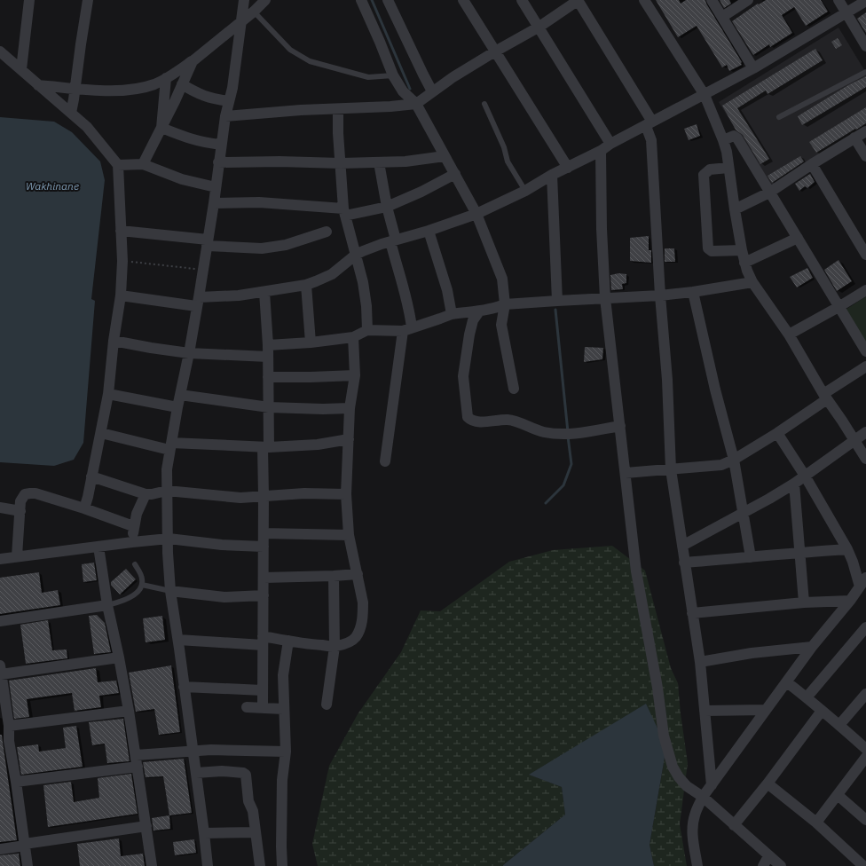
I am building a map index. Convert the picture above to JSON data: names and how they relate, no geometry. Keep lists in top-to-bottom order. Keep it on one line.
{"water":["Wakhinane"]}
